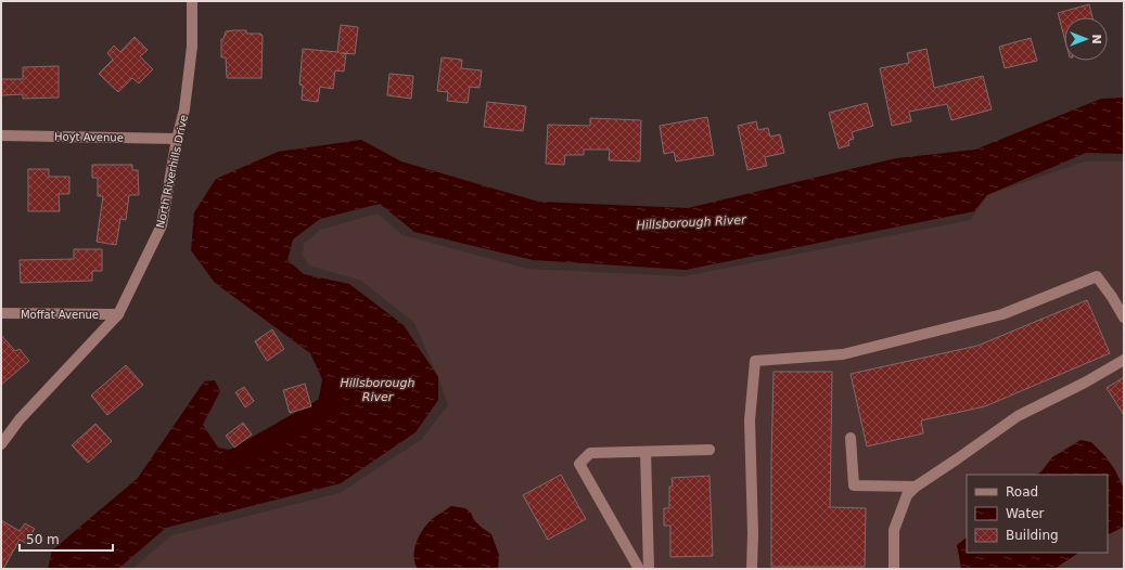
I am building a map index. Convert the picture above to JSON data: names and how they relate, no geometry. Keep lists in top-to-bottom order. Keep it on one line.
{"streets":{"street":["Hoyt Avenue","North Riverhills Drive","Moffat Avenue"]},"crossings":[["Hoyt Avenue","North Riverhills Drive"],["North Riverhills Drive","Moffat Avenue"]],"water":["Hillsborough River"],"legend":["Road","Water","Building"],"scale_bar":"50 m","north":"right"}
